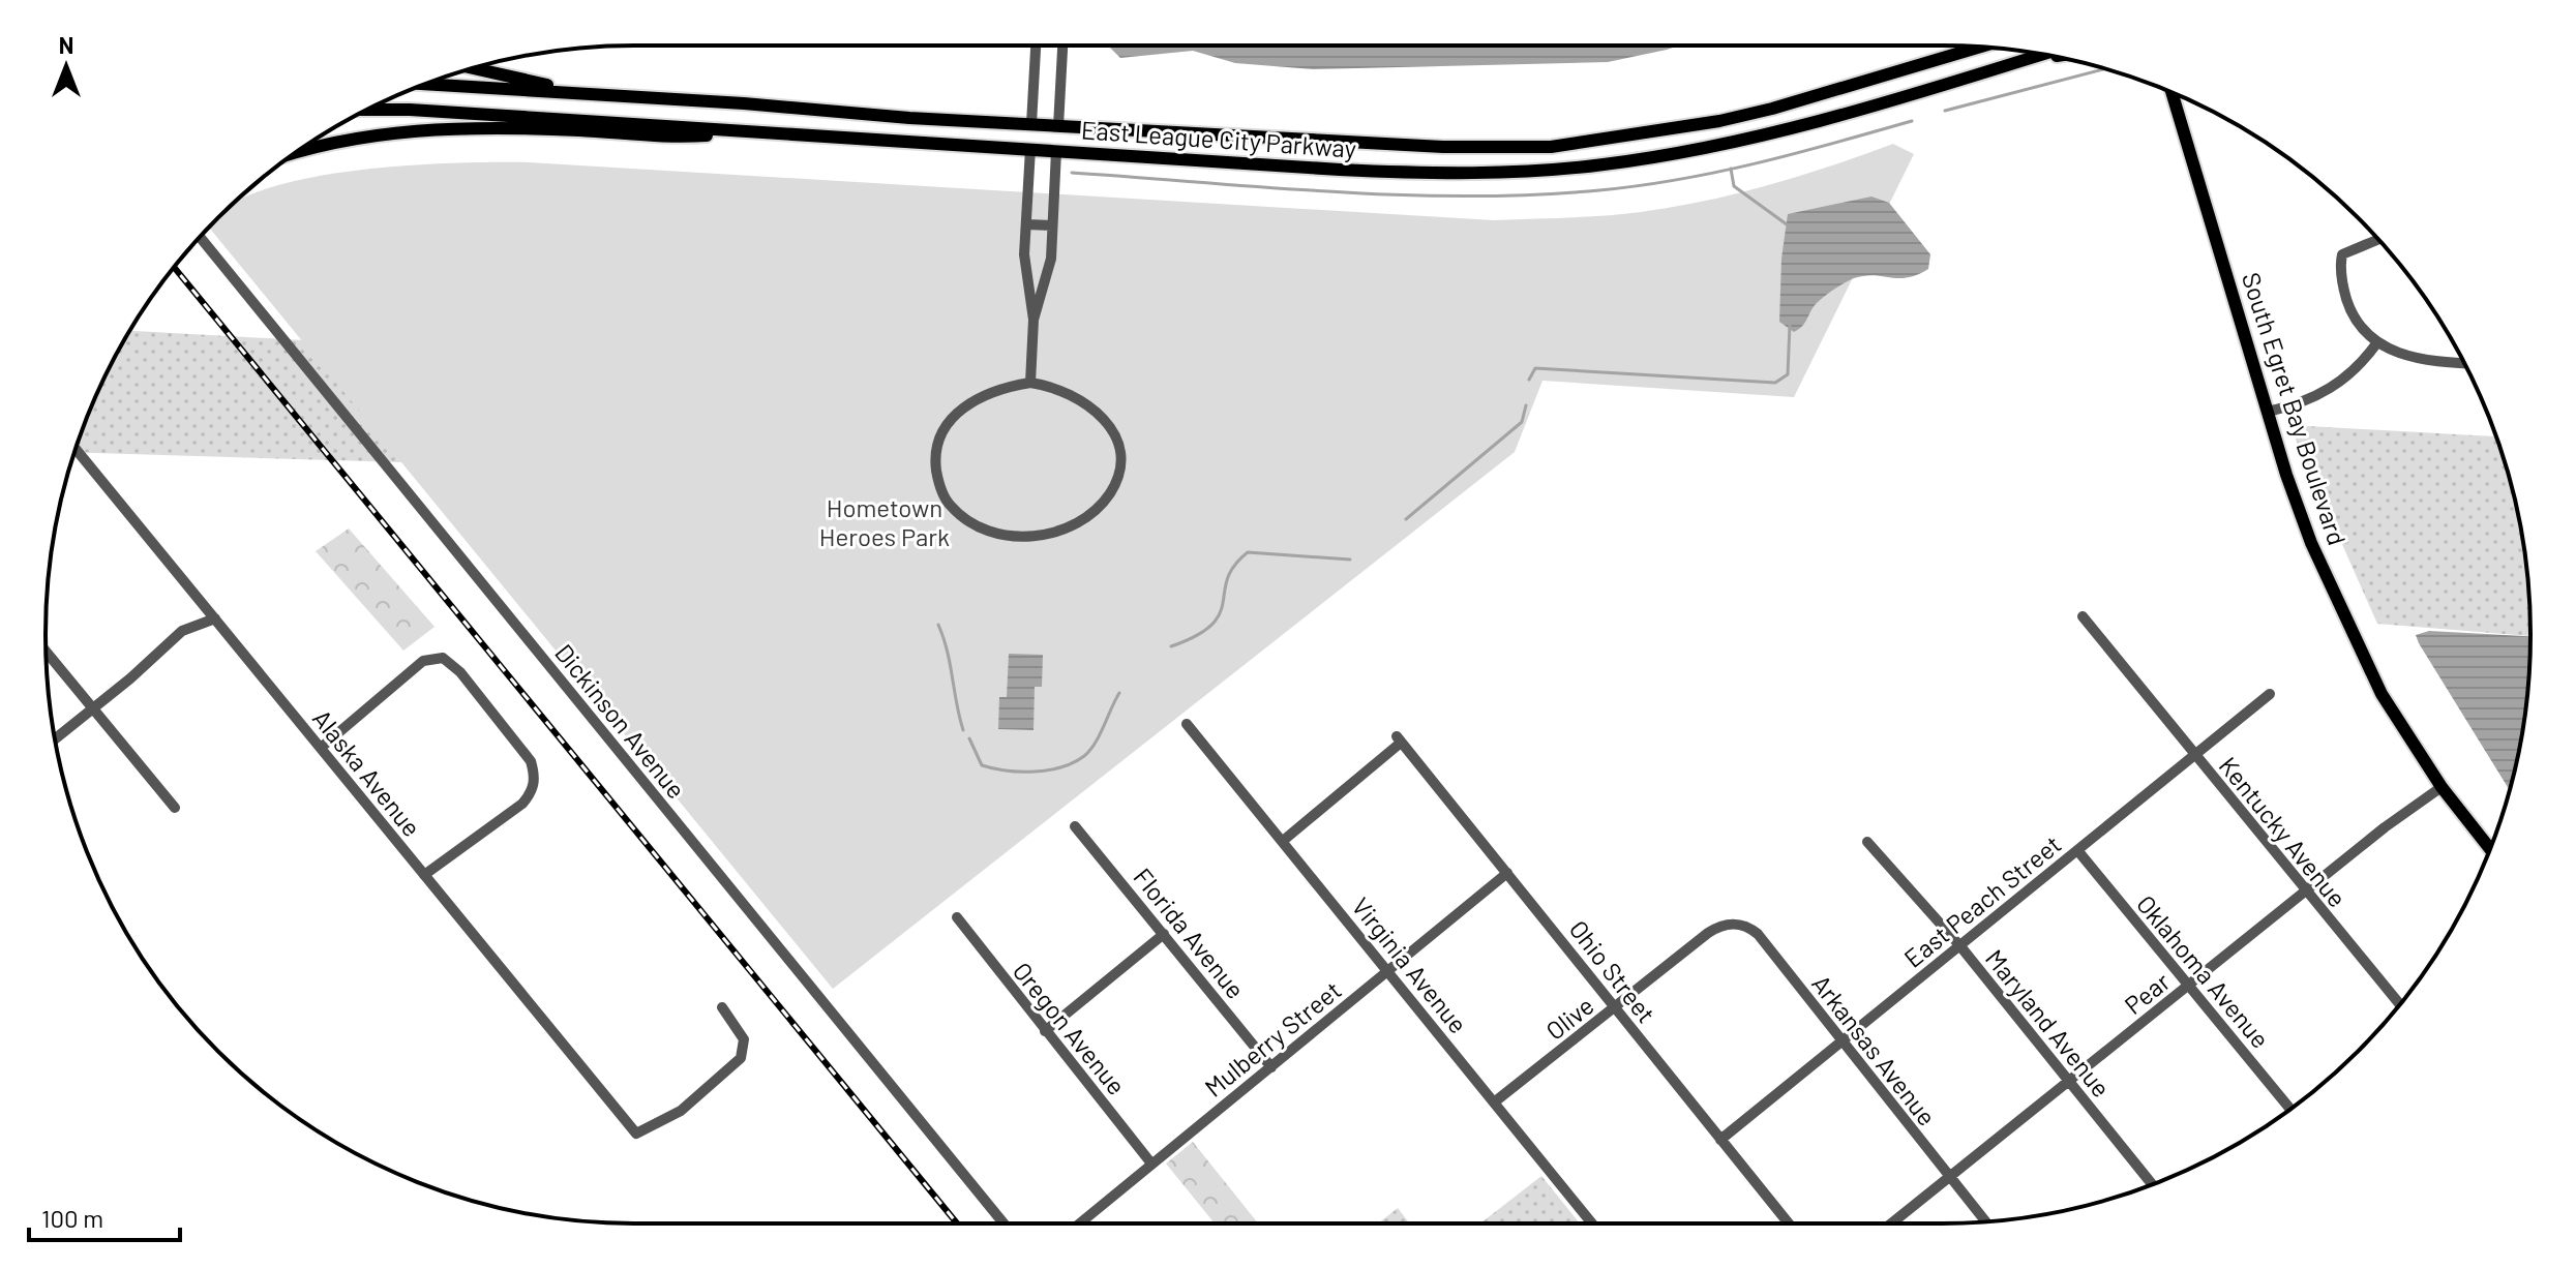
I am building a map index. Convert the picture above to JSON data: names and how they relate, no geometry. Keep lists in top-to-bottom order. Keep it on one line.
{"streets":{"main road":["East League City Parkway","South Egret Bay Boulevard"],"street":["Dickinson Avenue","Alaska Avenue","Kentucky Avenue","East Peach Street","Florida Avenue","Virginia Avenue","Ohio Street","Oklahoma Avenue","Pear","Olive","Maryland Avenue","Oregon Avenue","Mulberry Street","Arkansas Avenue"]},"crossings":[["South Egret Bay Boulevard","Pear"],["Kentucky Avenue","East Peach Street"],["Kentucky Avenue","Pear"],["East Peach Street","Ohio Street"],["East Peach Street","Oklahoma Avenue"],["East Peach Street","Maryland Avenue"],["East Peach Street","Arkansas Avenue"],["Florida Avenue","Mulberry Street"],["Virginia Avenue","Ohio Street"],["Virginia Avenue","Olive"],["Virginia Avenue","Mulberry Street"],["Ohio Street","Olive"],["Ohio Street","Mulberry Street"],["Oklahoma Avenue","Pear"],["Pear","Maryland Avenue"],["Pear","Arkansas Avenue"],["Olive","Arkansas Avenue"],["Oregon Avenue","Mulberry Street"]],"parks":["Hometown Heroes Park"],"scale_bar":"100 m","north":"top"}
